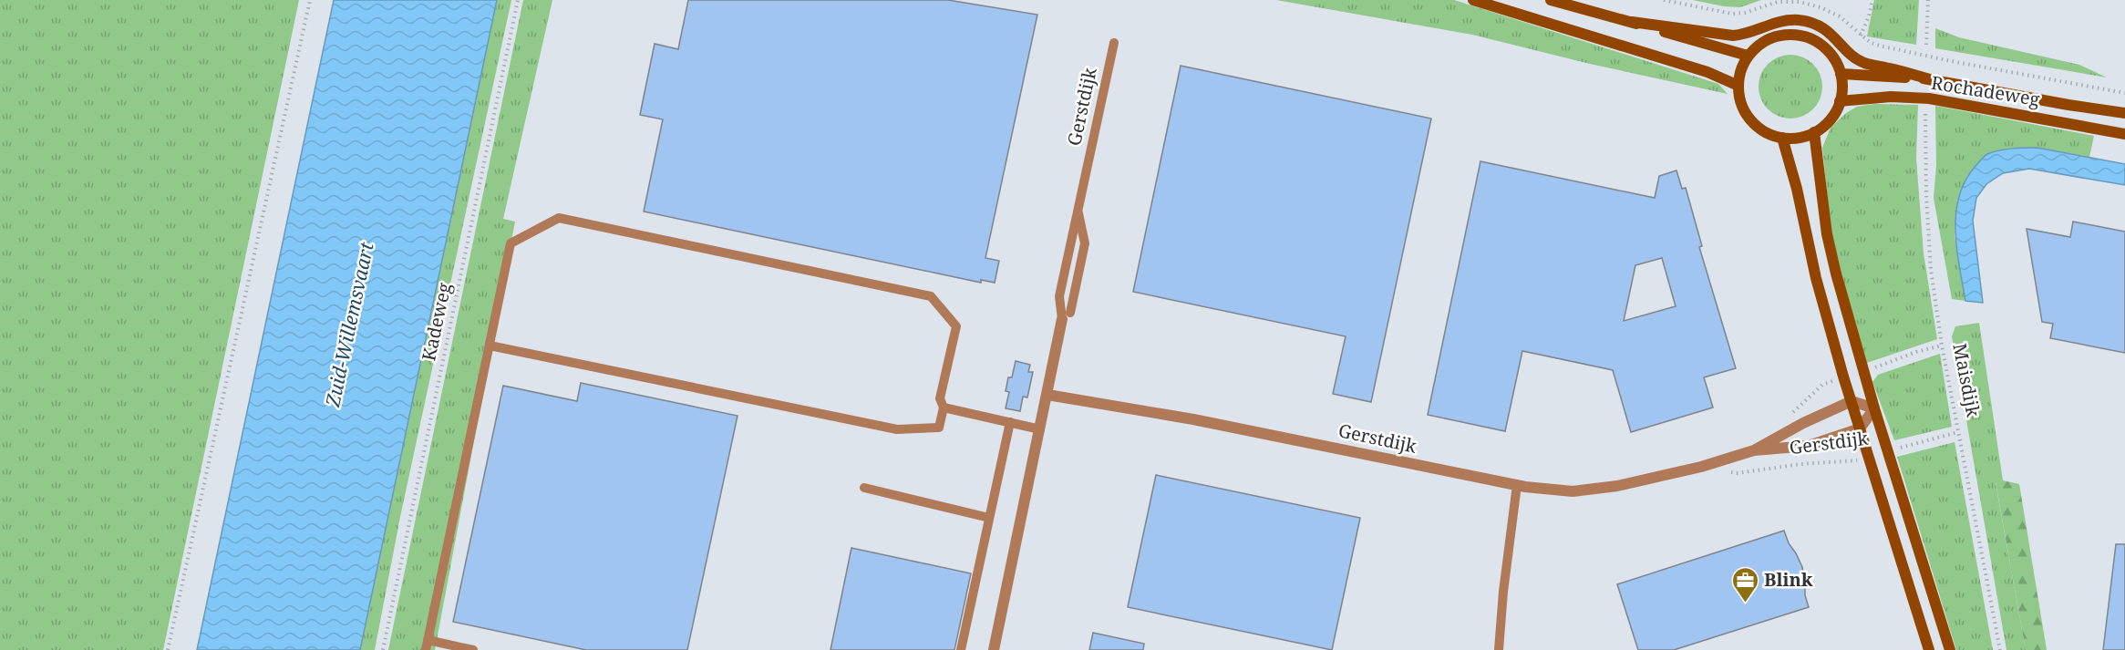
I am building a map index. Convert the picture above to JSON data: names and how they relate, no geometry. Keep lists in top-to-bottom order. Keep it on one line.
{"streets":{"main road":["Rochadeweg"],"street":["Gerstdijk"],"path":["Kadeweg","Maisdijk"]},"crossings":[["Gerstdijk","Maisdijk"]],"water":["Zuid-Willemsvaart"],"places":{"office":["Blink"]}}
